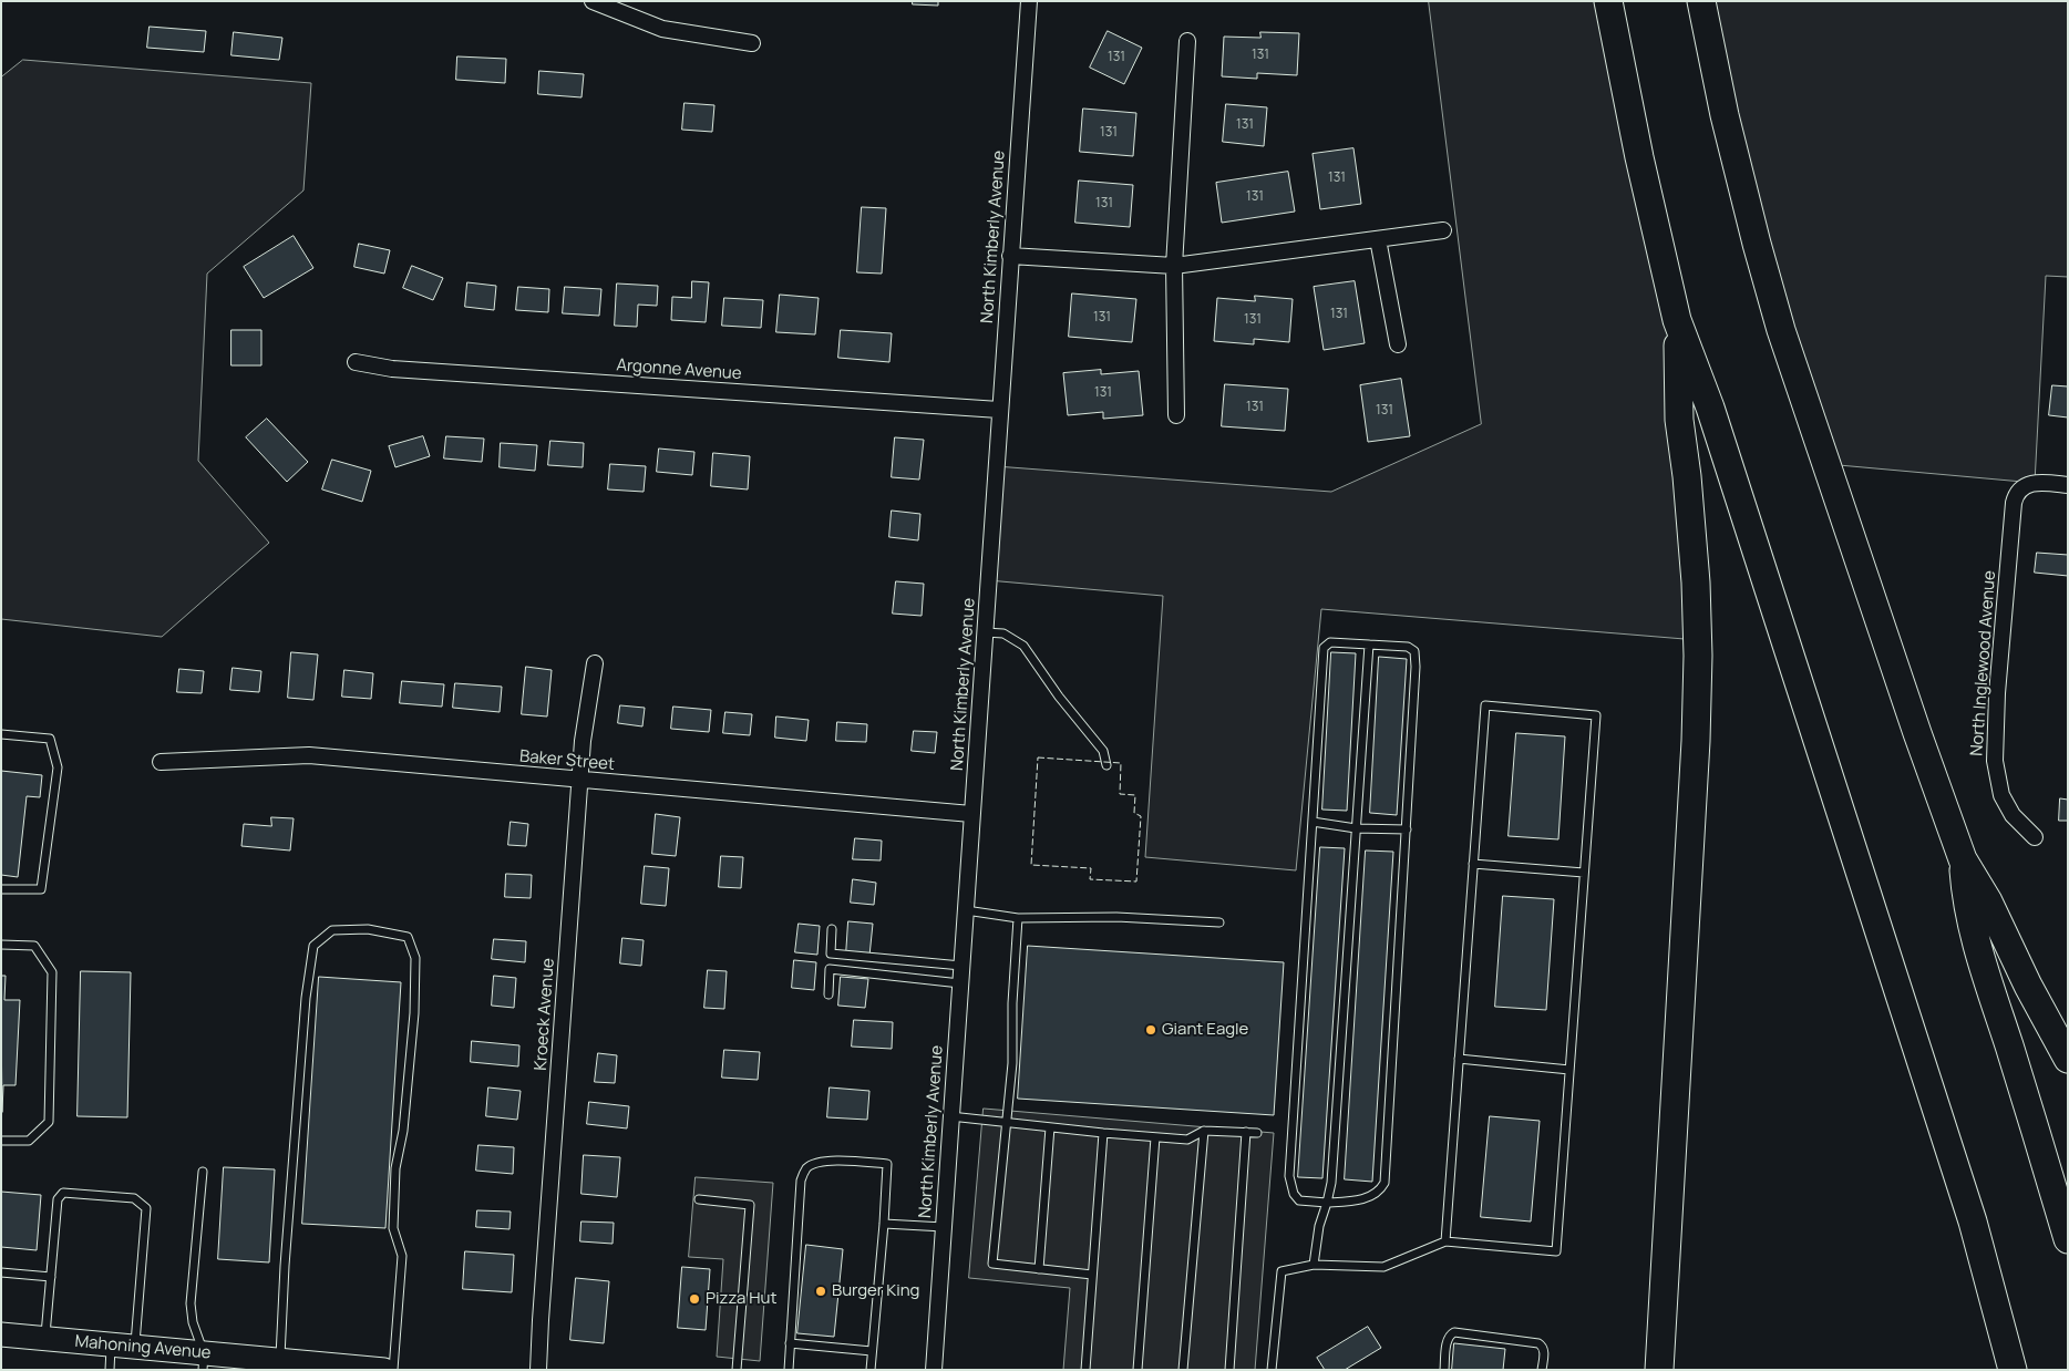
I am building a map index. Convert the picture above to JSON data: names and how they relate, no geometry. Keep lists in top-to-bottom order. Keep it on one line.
{"streets":{"main road":["Mahoning Avenue"],"street":["North Kimberly Avenue","Argonne Avenue","North Inglewood Avenue","Baker Street","Kroeck Avenue"]},"crossings":[["North Kimberly Avenue","Argonne Avenue"],["North Kimberly Avenue","Baker Street"],["Baker Street","Kroeck Avenue"]],"places":["Giant Eagle","Burger King","Pizza Hut"],"house_numbers":["131","131","131","131","131","131","131","131","131","131","131","131","131"]}
